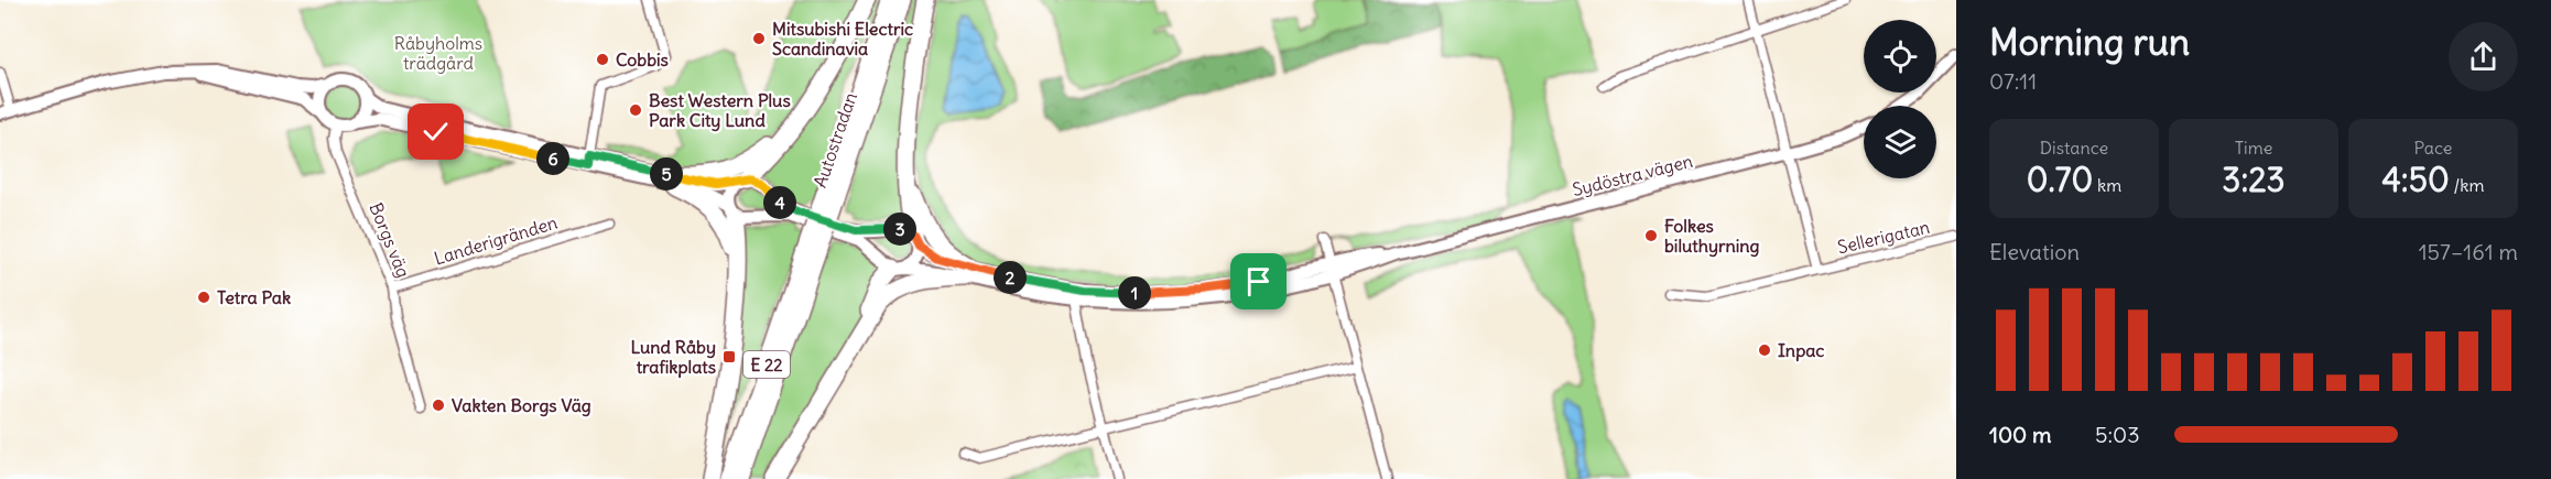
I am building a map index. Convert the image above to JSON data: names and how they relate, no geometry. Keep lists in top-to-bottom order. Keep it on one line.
{"streets":{"highway":["Autostradan","E 22"],"main road":["Sydöstra vägen"],"street":["Sellerigatan","Borgs väg","Landerigränden"]},"crossings":[["Sydöstra vägen","Sellerigatan"],["Borgs väg","Landerigränden"]],"parks":["Råbyholms trädgård"],"places":{"other":["Mitsubishi Electric Scandinavia","Cobbis","Best Western Plus Park City Lund","Folkes biluthyrning","Tetra Pak","Inpac","Vakten Borgs Väg"],"transit":["Lund Råby trafikplats"]},"page":{"heading":["Morning run","07:11"],"stats":[["Distance","0.70 km"],["Time","3:23"],["Pace","4:50 /km"]],"pins":["6","5","4","3","2","1"],"chart":["Elevation","157–161 m"],"list":[{"name":"100 m","note":"5:03"}]}}
